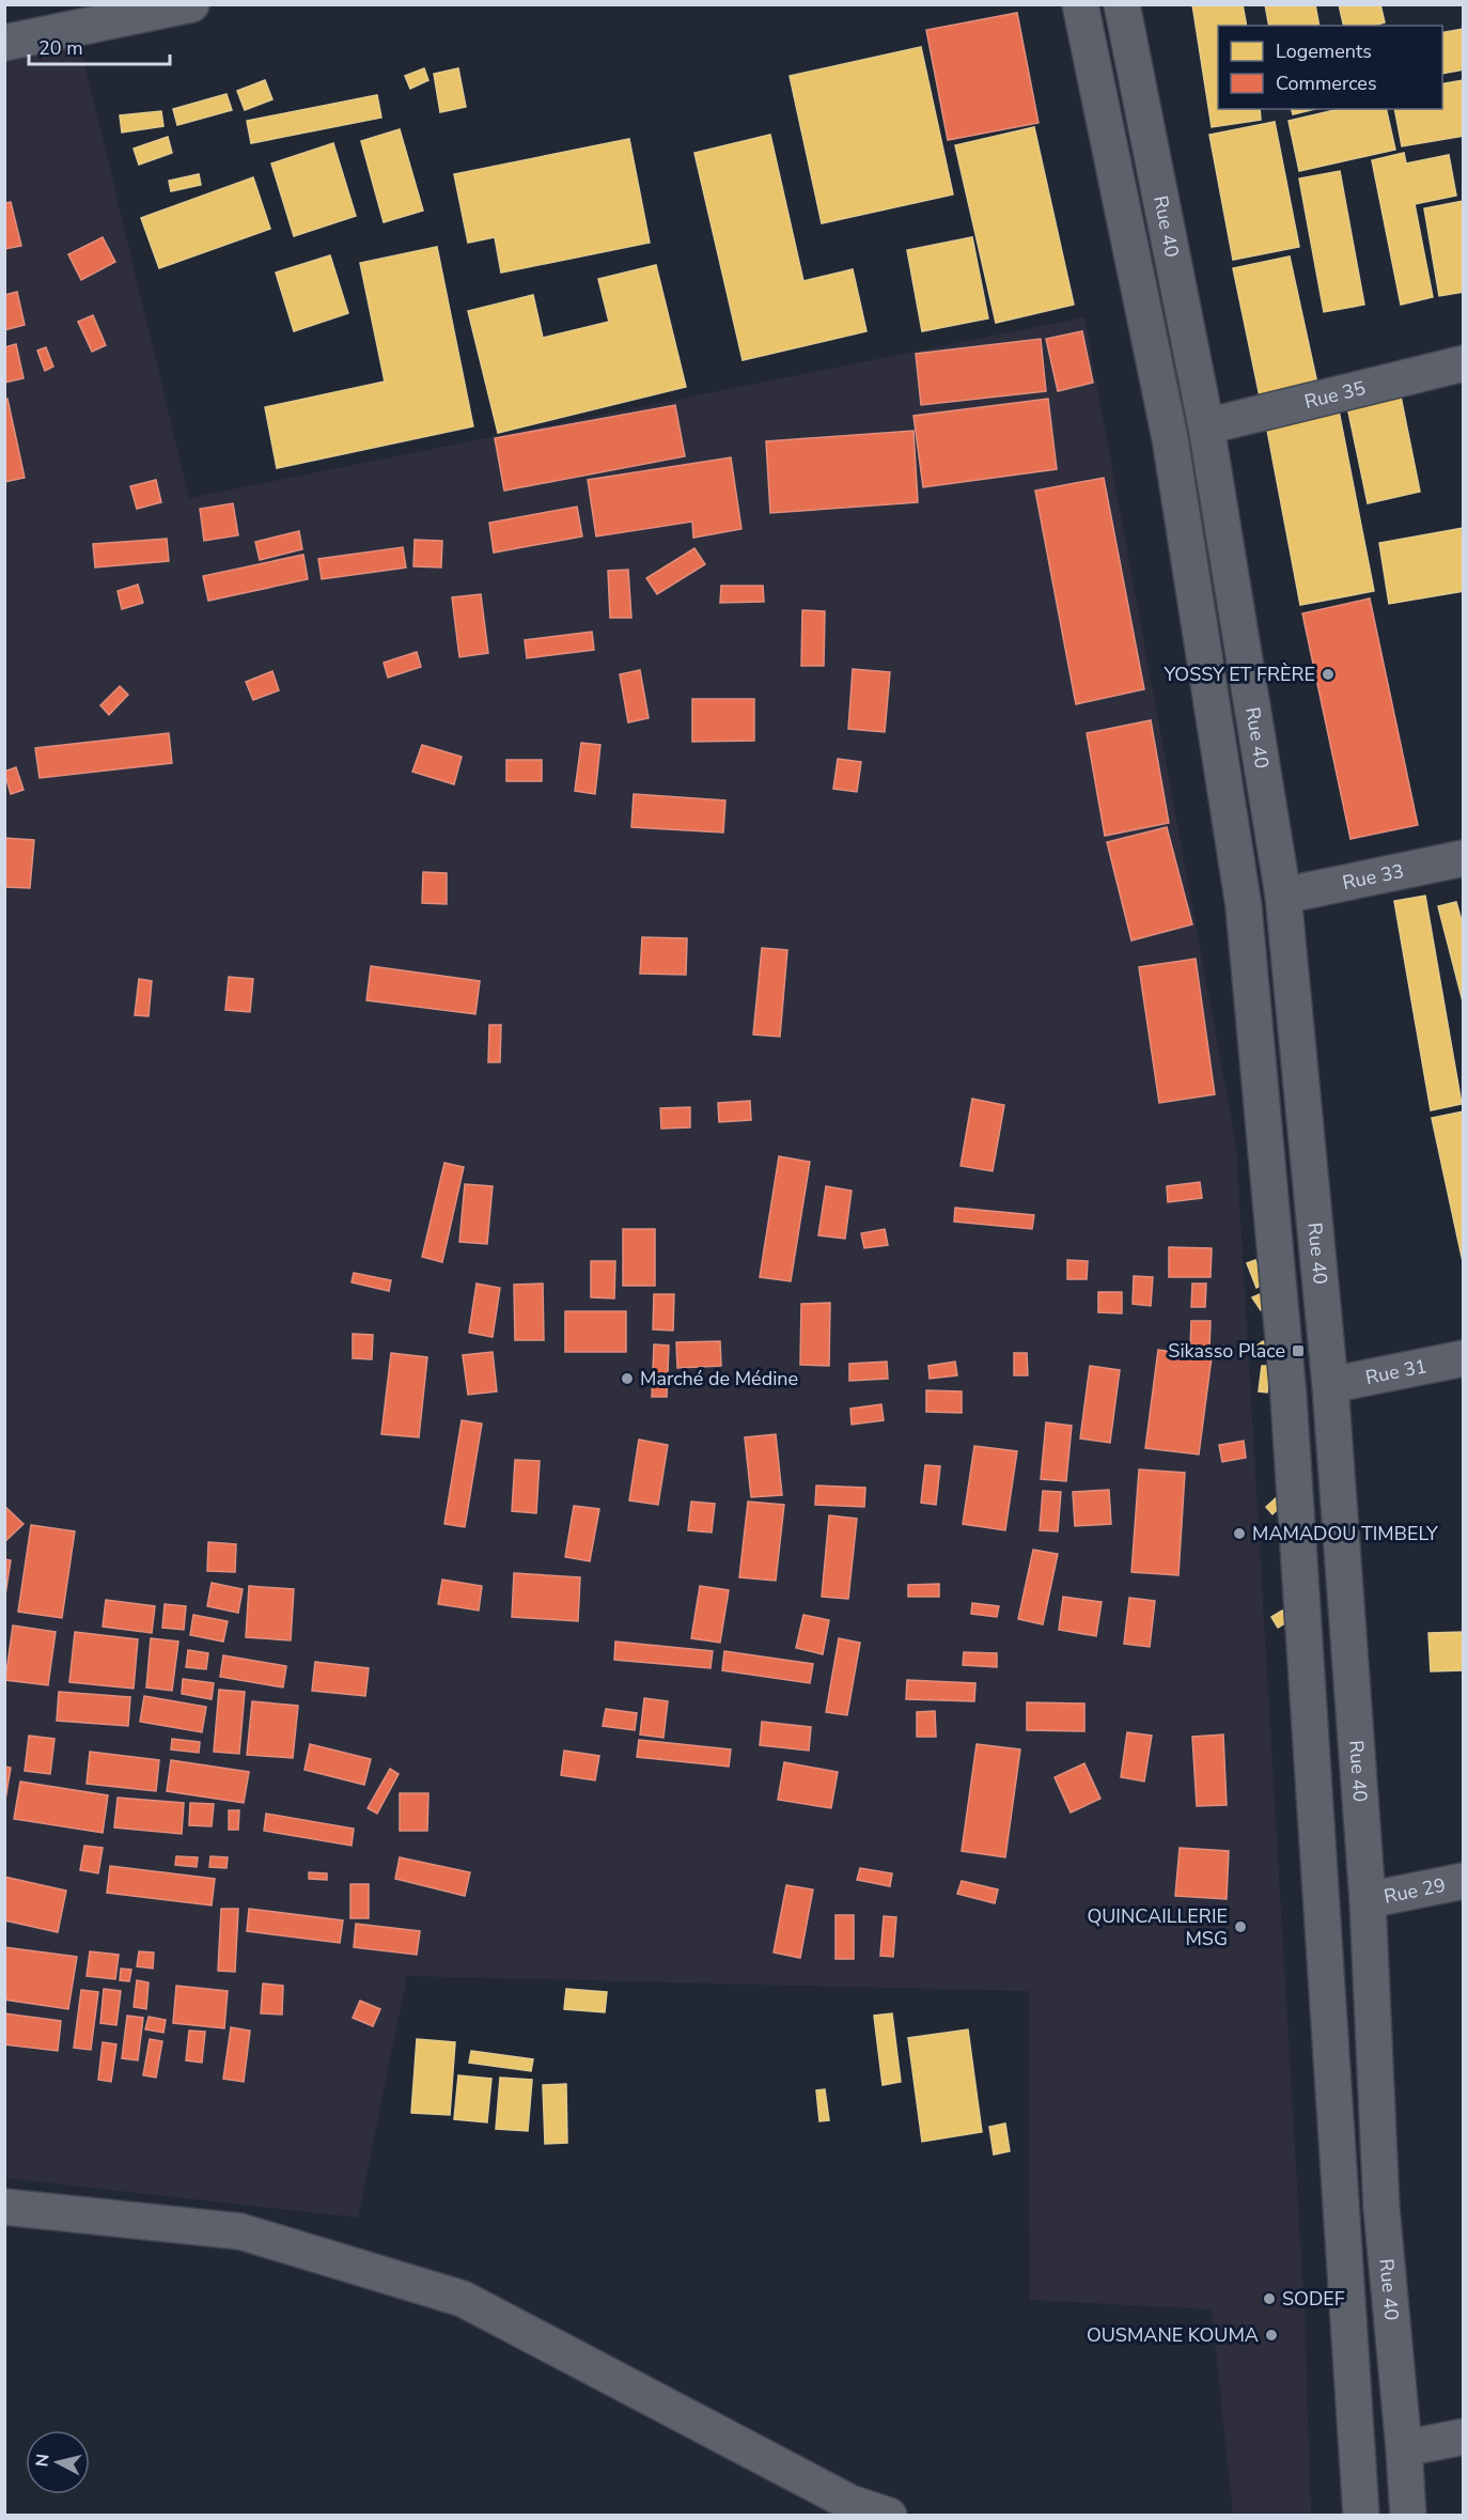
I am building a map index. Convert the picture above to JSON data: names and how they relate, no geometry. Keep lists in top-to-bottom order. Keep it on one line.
{"streets":{"main road":["Rue 40","Rue 35","Rue 33","Rue 31","Rue 29"]},"crossings":[["Rue 40","Rue 35"],["Rue 40","Rue 33"],["Rue 40","Rue 31"],["Rue 40","Rue 29"]],"places":{"other":["YOSSY ET FRÈRE","Marché de Médine","MAMADOU TIMBELY","QUINCAILLERIE MSG","SODEF","OUSMANE KOUMA"],"transit":["Sikasso Place"]},"legend":["Logements","Commerces"],"scale_bar":"20 m","north":"left"}
